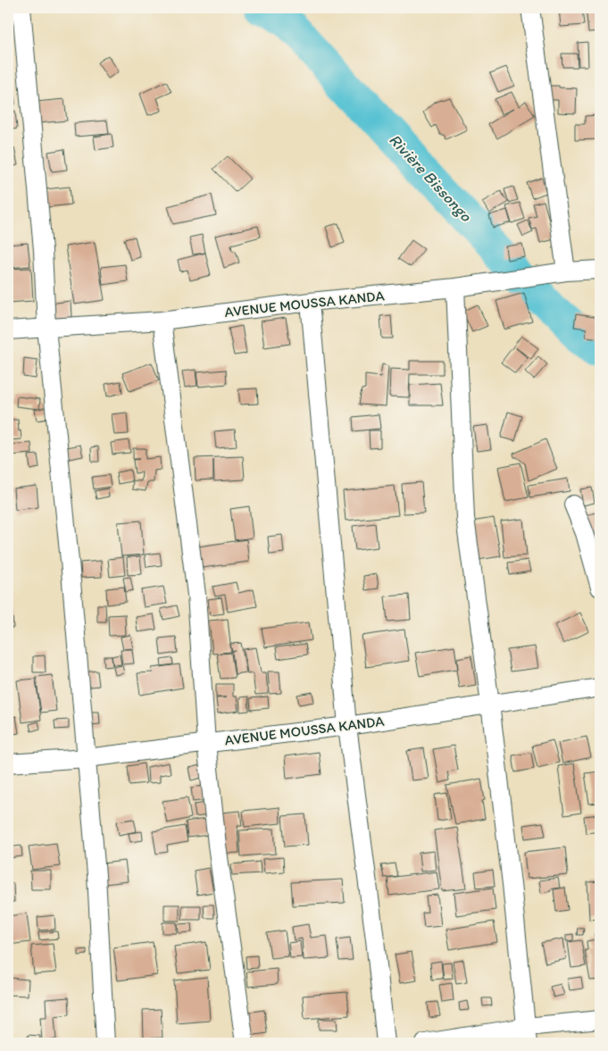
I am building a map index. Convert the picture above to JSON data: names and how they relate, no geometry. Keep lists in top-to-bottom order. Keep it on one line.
{"streets":{"street":["AVENUE MOUSSA KANDA"]},"water":["Rivière Bissongo"]}
